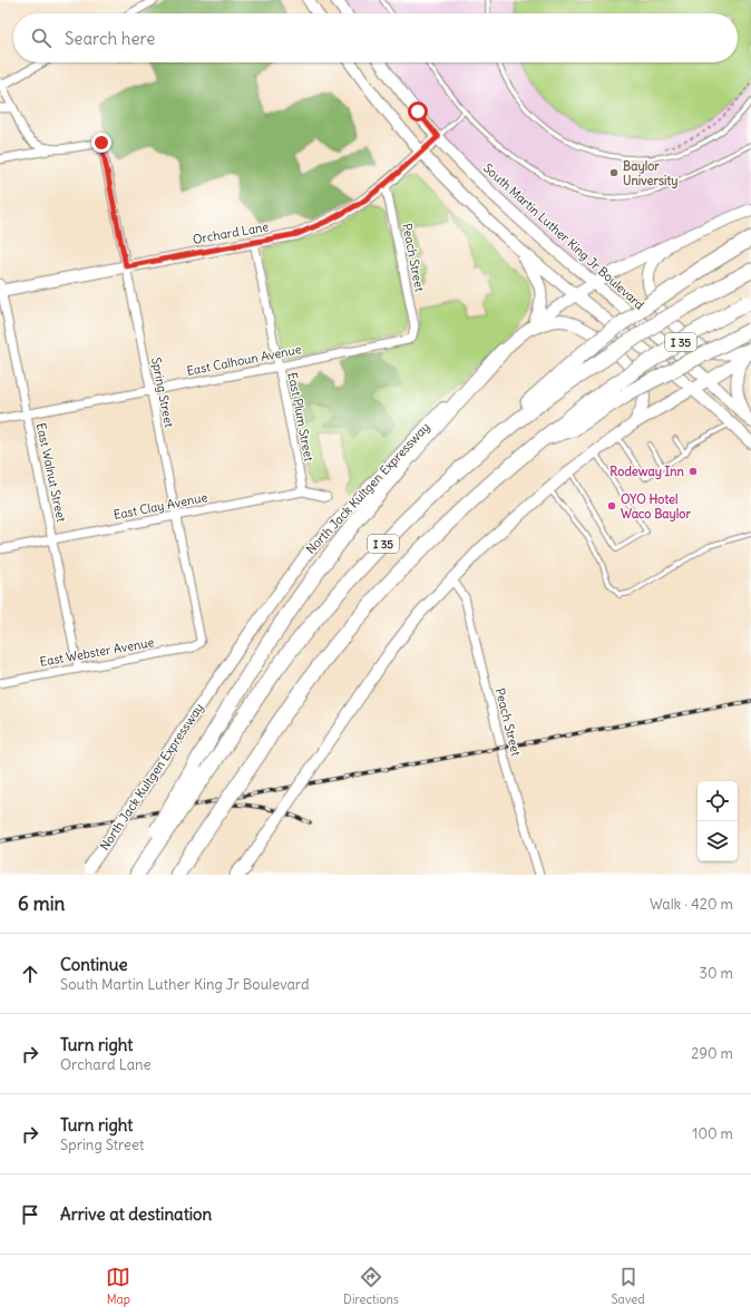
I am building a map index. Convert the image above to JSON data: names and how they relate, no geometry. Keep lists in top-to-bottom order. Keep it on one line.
{"streets":{"highway":["I 35"],"main road":["Orchard Lane","South Martin Luther King Jr Boulevard","North Jack Kultgen Expressway"],"street":["Peach Street","East Calhoun Avenue","Spring Street","East Plum Street","East Walnut Street","East Clay Avenue","East Webster Avenue"]},"crossings":[["Orchard Lane","South Martin Luther King Jr Boulevard"],["Orchard Lane","Peach Street"],["Orchard Lane","Spring Street"],["Orchard Lane","East Plum Street"],["Orchard Lane","East Walnut Street"],["South Martin Luther King Jr Boulevard","North Jack Kultgen Expressway"],["Peach Street","East Calhoun Avenue"],["East Calhoun Avenue","Spring Street"],["East Calhoun Avenue","East Plum Street"],["East Calhoun Avenue","East Walnut Street"],["Spring Street","East Clay Avenue"],["Spring Street","East Webster Avenue"],["East Plum Street","East Clay Avenue"],["East Walnut Street","East Clay Avenue"],["East Walnut Street","East Webster Avenue"]],"places":["Baylor University","Rodeway Inn","OYO Hotel Waco Baylor"],"page":{"search":"Search here","heading":["6 min","Walk · 420 m"],"list":[["Continue","South Martin Luther King Jr Boulevard","30 m"],["Turn right","Orchard Lane","290 m"],["Turn right","Spring Street","100 m"],"Arrive at destination"],"nav":["Map","Directions","Saved"]}}
